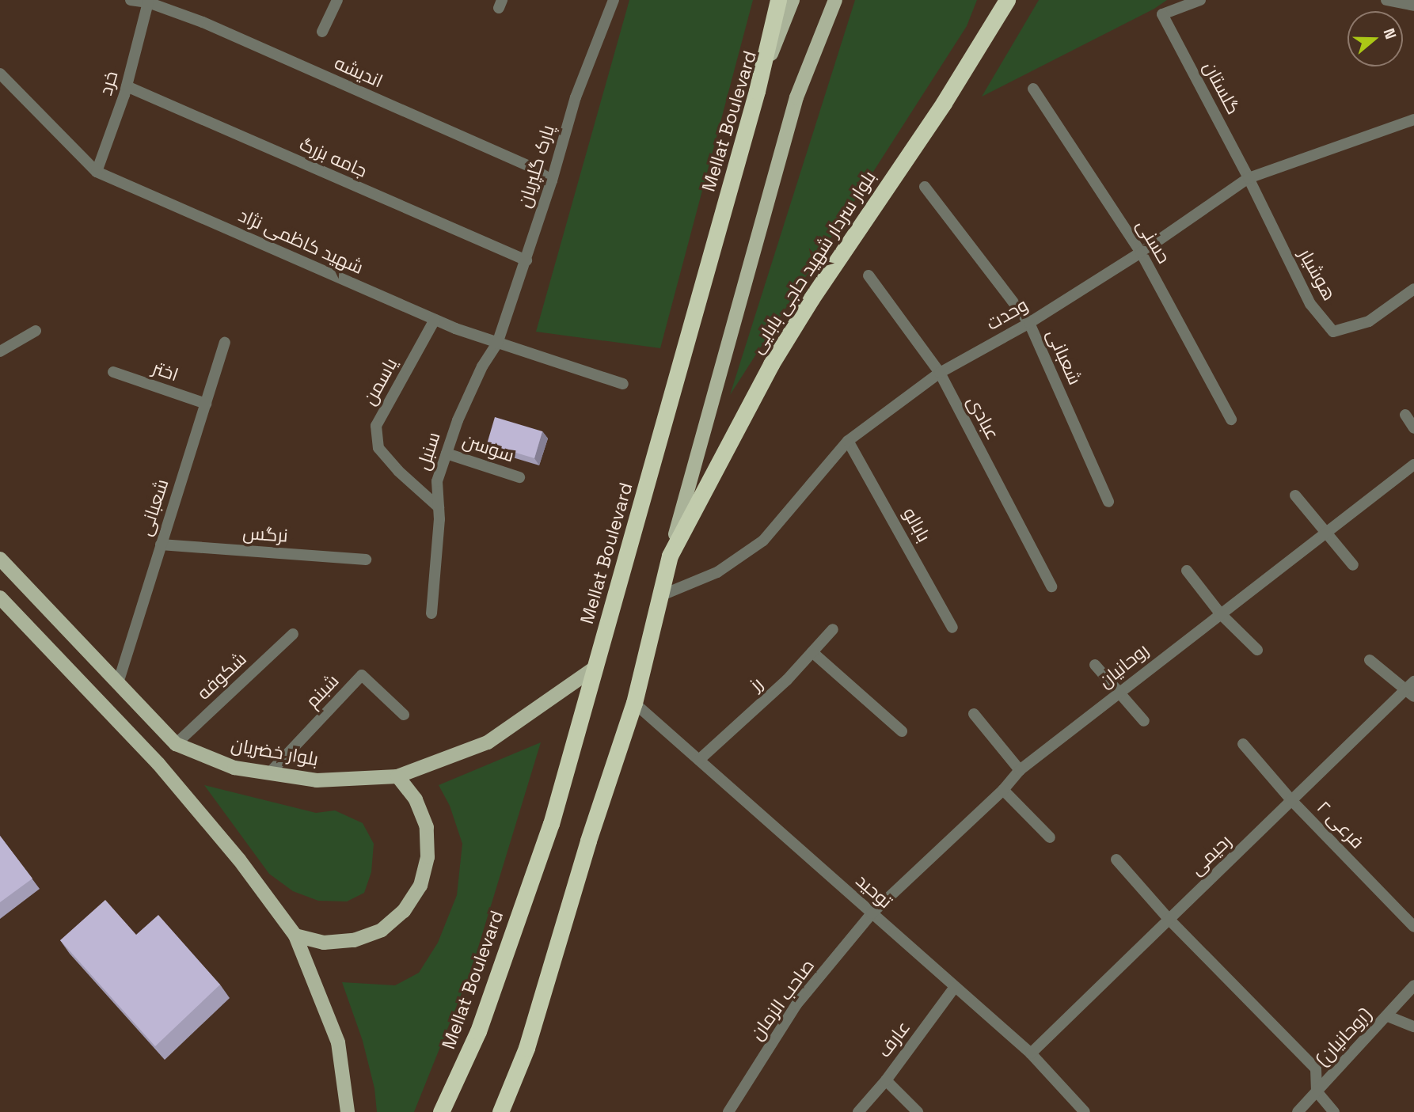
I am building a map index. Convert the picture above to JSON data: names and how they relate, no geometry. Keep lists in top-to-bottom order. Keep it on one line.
{"streets":{"highway":["Mellat Boulevard","بلوار سردار شهید حاجی بابایی"],"main road":["بلوار خضریان"],"street":["اندیشه","خرد","گلستان","جامه بزرگ","پارک گلپریان","شهید کاظمی نژاد","حسنی","هوشیار","وحدت","شعبانی","اختر","یاسمن","عبادی","سوسن","سنبل","بابالو","نرگس","روحانیان","شکوفه","رز","شبنم","فرعی ۲","رحیمی","توحید","صاحب الزمان","(روحانیان)","عارف"]},"crossings":[["اندیشه","خرد"],["اندیشه","پارک گلپریان"],["خرد","جامه بزرگ"],["خرد","شهید کاظمی نژاد"],["گلستان","هوشیار"],["گلستان","وحدت"],["Mellat Boulevard","بلوار خضریان"],["جامه بزرگ","پارک گلپریان"],["پارک گلپریان","شهید کاظمی نژاد"],["پارک گلپریان","سنبل"],["شهید کاظمی نژاد","یاسمن"],["شهید کاظمی نژاد","سنبل"],["حسنی","وحدت"],["هوشیار","وحدت"],["وحدت","شعبانی"],["وحدت","عبادی"],["وحدت","بابالو"],["شعبانی","اختر"],["شعبانی","نرگس"],["شعبانی","بلوار خضریان"],["یاسمن","سنبل"],["سوسن","سنبل"],["روحانیان","توحید"],["روحانیان","صاحب الزمان"],["شکوفه","بلوار خضریان"],["رز","توحید"],["شبنم","بلوار خضریان"],["فرعی ۲","رحیمی"],["رحیمی","توحید"],["توحید","صاحب الزمان"],["توحید","عارف"]],"north":"right"}
